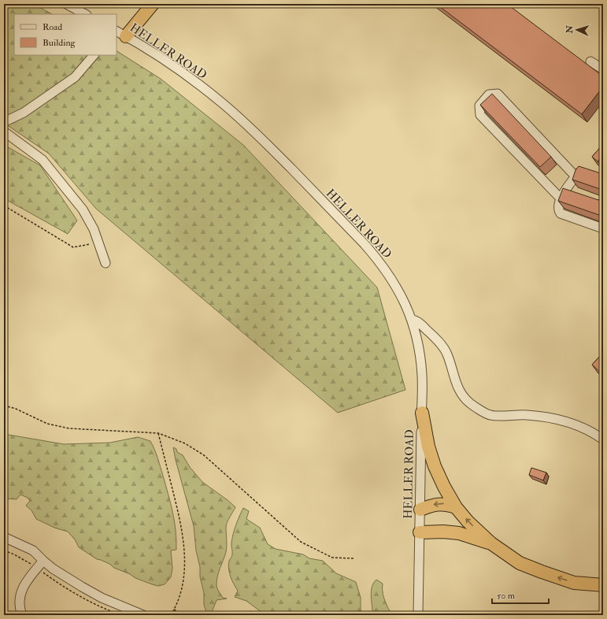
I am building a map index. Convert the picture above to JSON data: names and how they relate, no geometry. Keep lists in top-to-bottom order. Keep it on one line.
{"streets":{"street":["HELLER ROAD"]},"legend":["Road","Building"],"scale_bar":"50 m","north":"left"}
